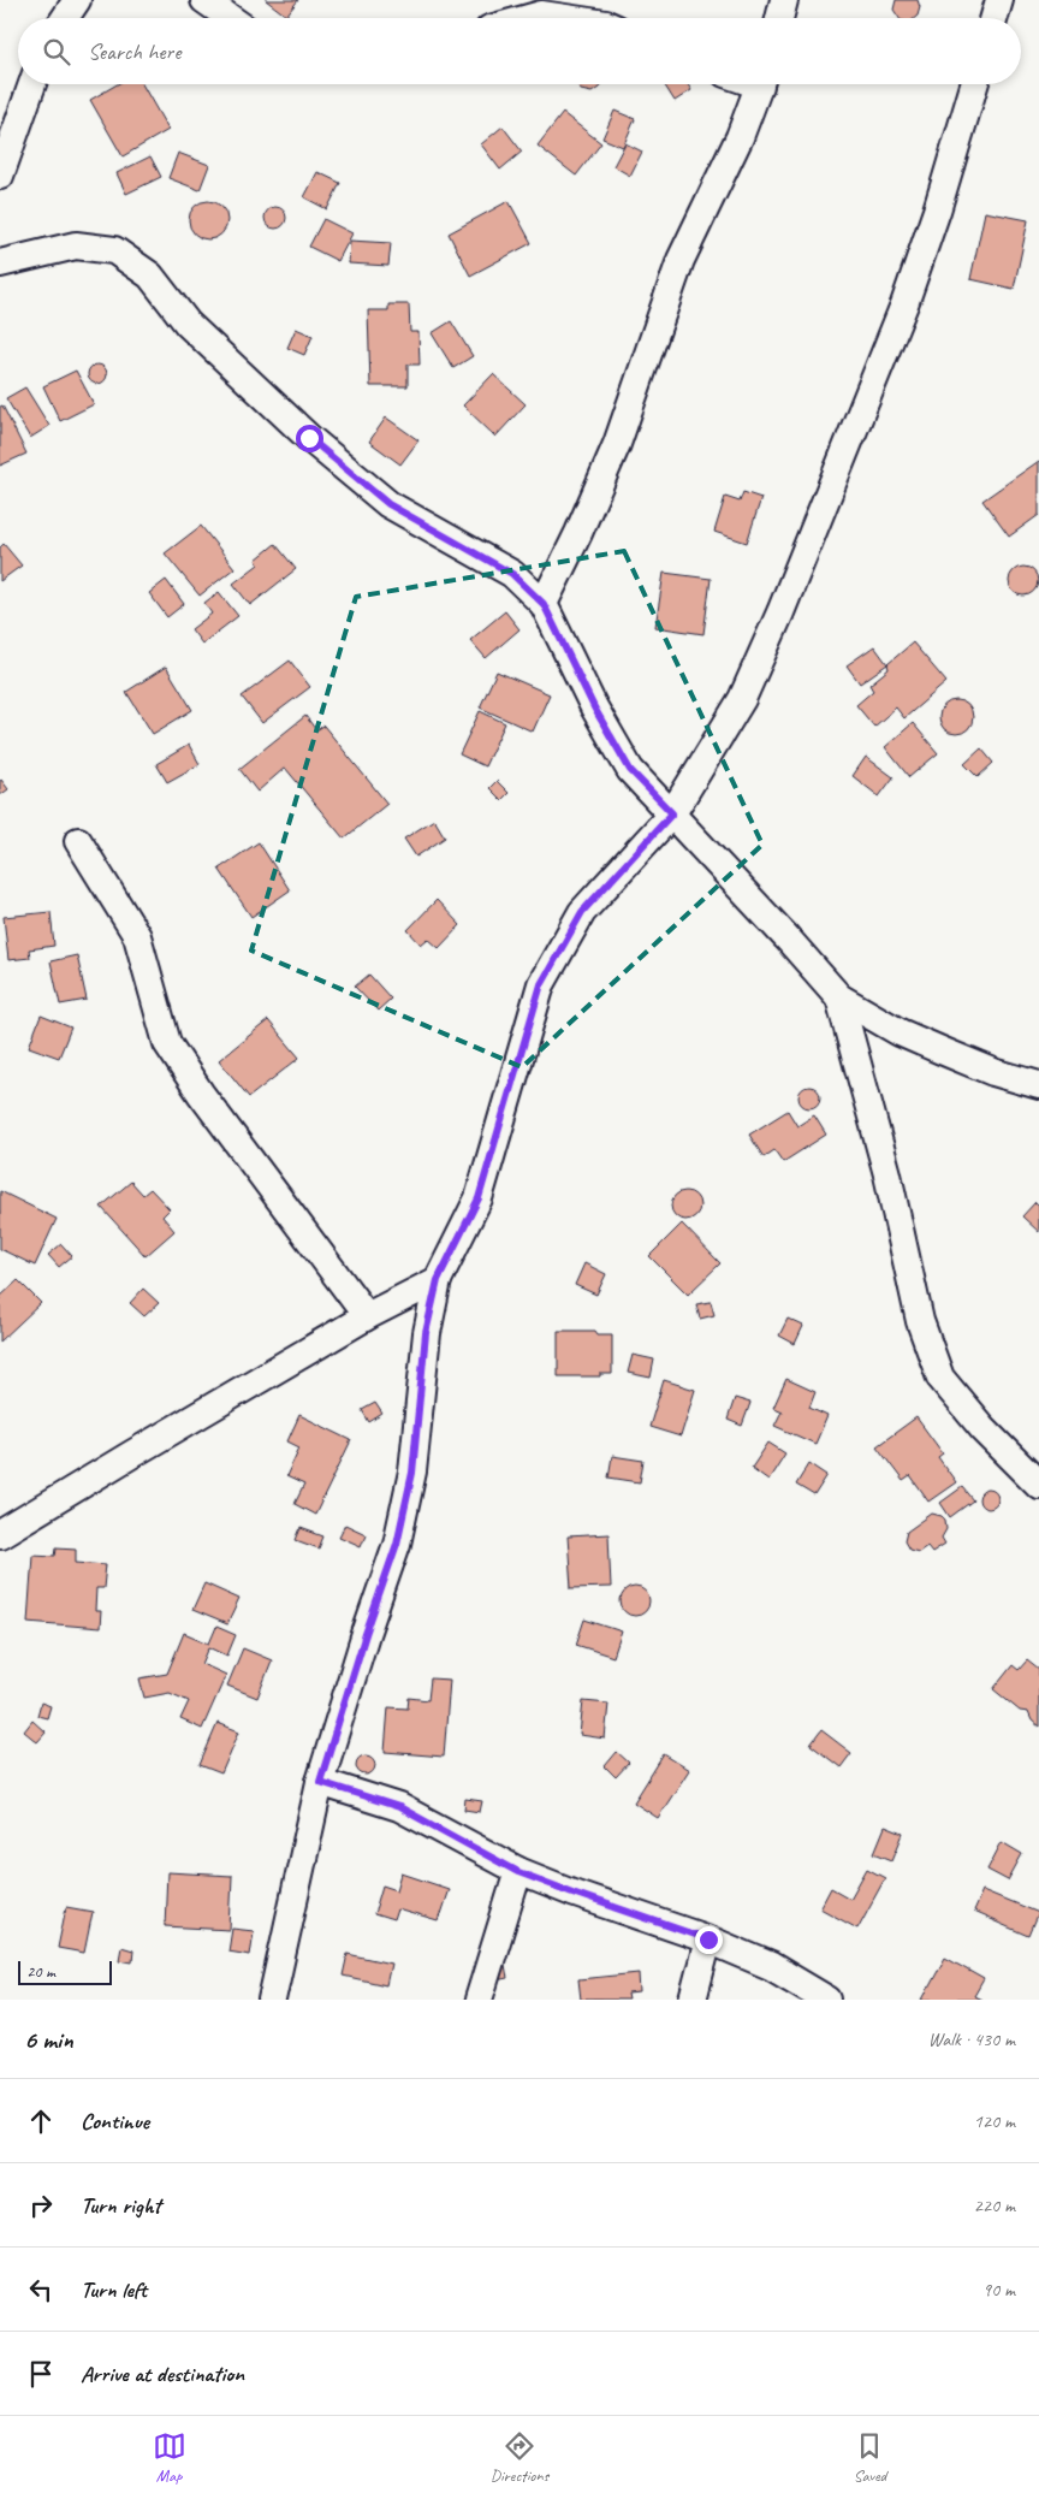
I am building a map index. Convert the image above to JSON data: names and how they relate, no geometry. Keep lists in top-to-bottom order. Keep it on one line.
{"scale_bar":"20 m","page":{"search":"Search here","scale":"20 m","heading":["6 min","Walk · 430 m"],"list":[["Continue","120 m"],["Turn right","220 m"],["Turn left","90 m"],"Arrive at destination"],"nav":["Map","Directions","Saved"]}}
